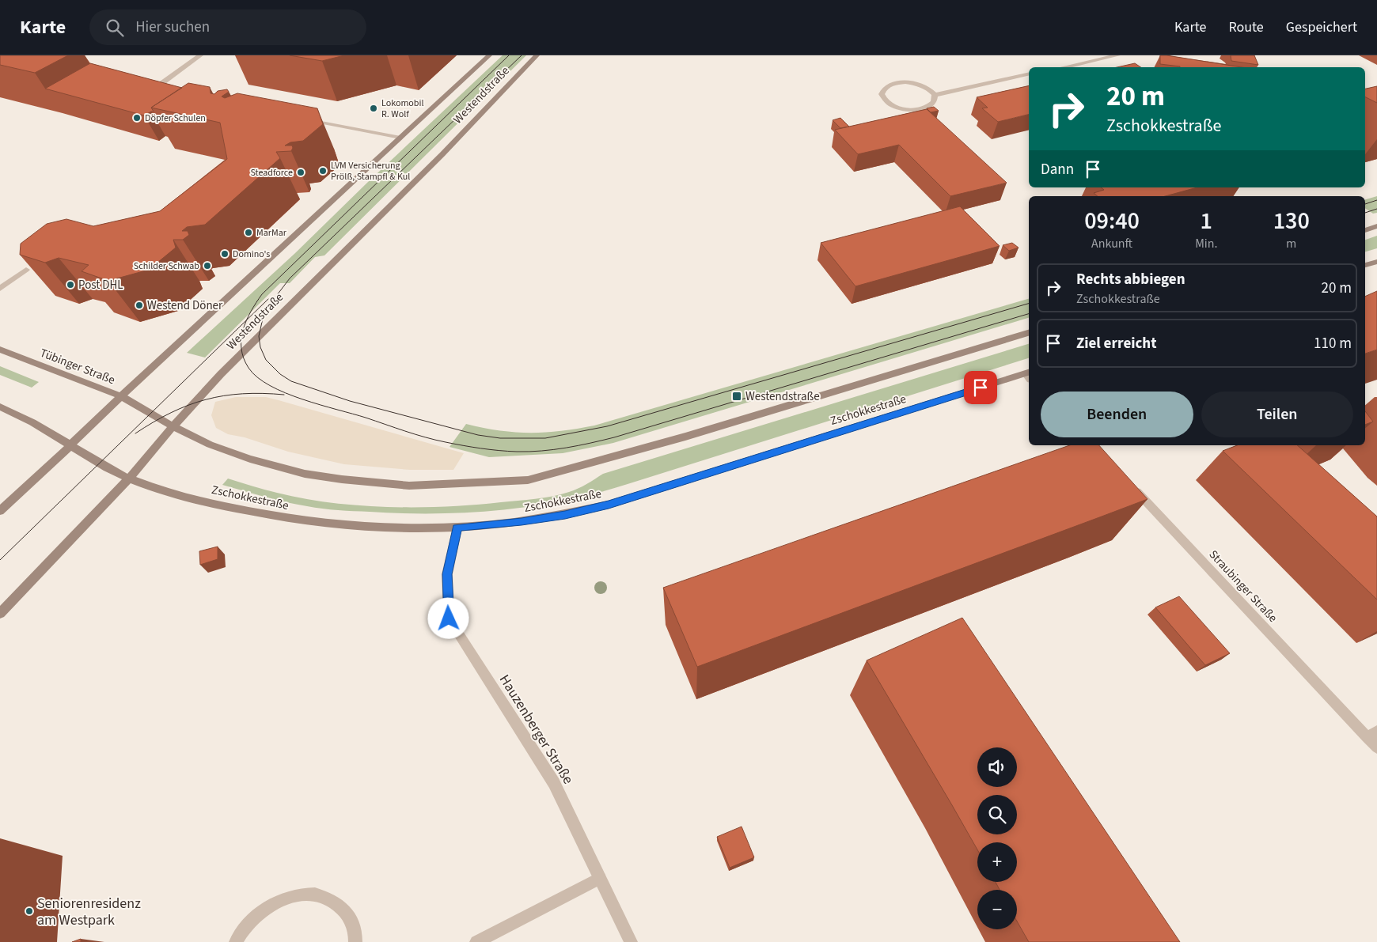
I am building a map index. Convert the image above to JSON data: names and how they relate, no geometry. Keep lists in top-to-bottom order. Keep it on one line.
{"streets":{"main road":["Westendstraße","Tübinger Straße","Zschokkestraße"],"street":["Straubinger Straße","Hauzenberger Straße"]},"crossings":[["Westendstraße","Tübinger Straße"],["Westendstraße","Zschokkestraße"],["Zschokkestraße","Hauzenberger Straße"]],"places":{"other":["Lokomobil R. Wolf","Döpfer Schulen","LVM Versicherung Prölß, Stampfl & Kul","Steadforce","MarMar","Domino's","Schilder Schwab","Post DHL","Westend Döner","Seniorenresidenz am Westpark"],"transit":["Westendstraße"]},"page":{"header":"Karte","search":"Hier suchen","nav":["Karte","Route","Gespeichert"],"turn":["20 m","Zschokkestraße"],"then":"Dann","eta":["09:40","Ankunft","1","Min.","130","m"],"list":[{"name":"Rechts abbiegen","note":"Zschokkestraße","value":"20 m"},{"name":"Ziel erreicht","value":"110 m"}],"buttons":["Beenden","Teilen"],"map_buttons":["+","−"]}}
